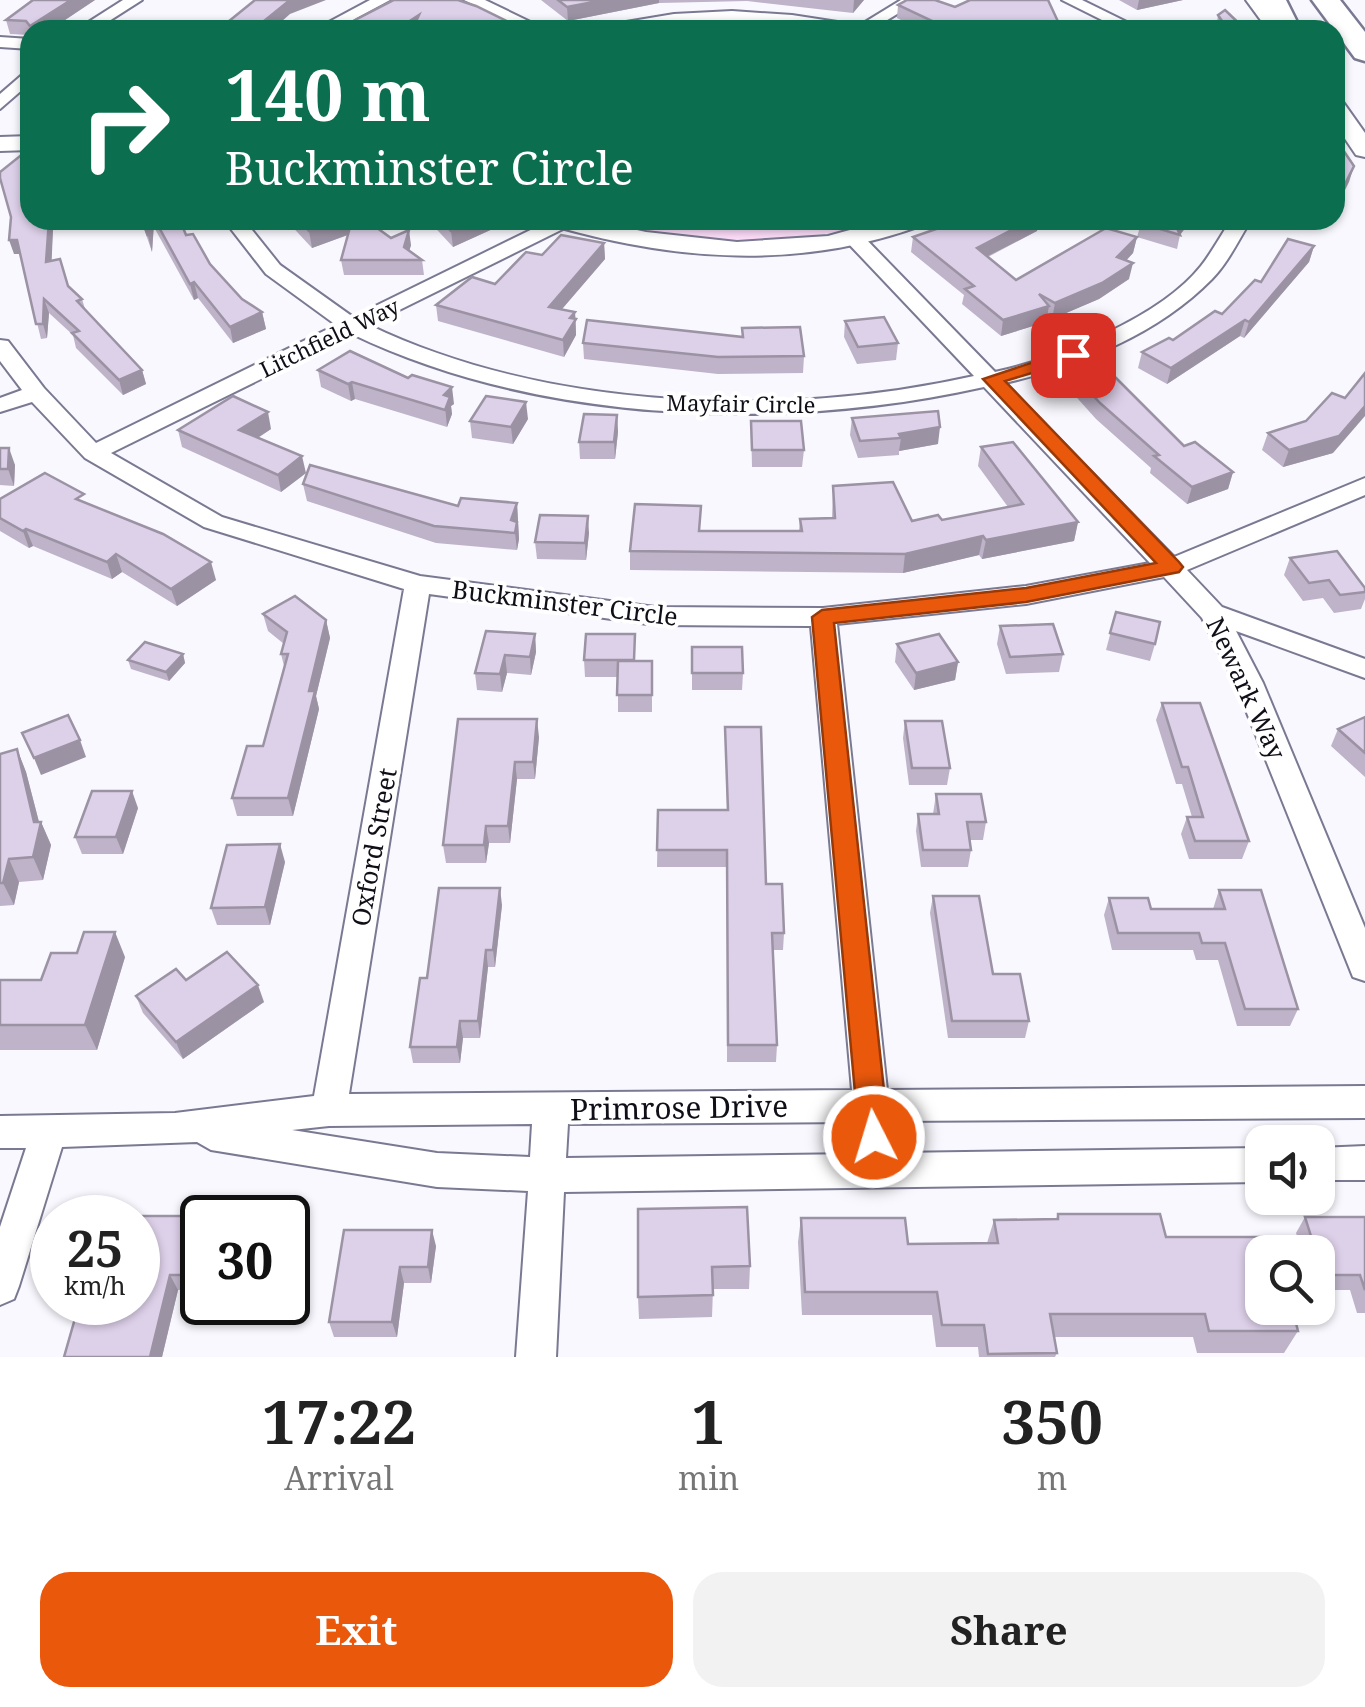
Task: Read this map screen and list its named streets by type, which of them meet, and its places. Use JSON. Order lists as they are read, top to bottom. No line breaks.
{"streets":{"street":["Litchfield Way","Mayfair Circle","Buckminster Circle","Newark Way","Oxford Street","Primrose Drive"]},"crossings":[["Litchfield Way","Mayfair Circle"],["Litchfield Way","Buckminster Circle"],["Mayfair Circle","Newark Way"],["Buckminster Circle","Newark Way"],["Buckminster Circle","Oxford Street"],["Oxford Street","Primrose Drive"]],"page":{"turn":["140 m","Buckminster Circle"],"speed":"25 km/h","limit":"30","eta":["17:22","Arrival","1","min","350","m"],"buttons":["Exit","Share"]}}
